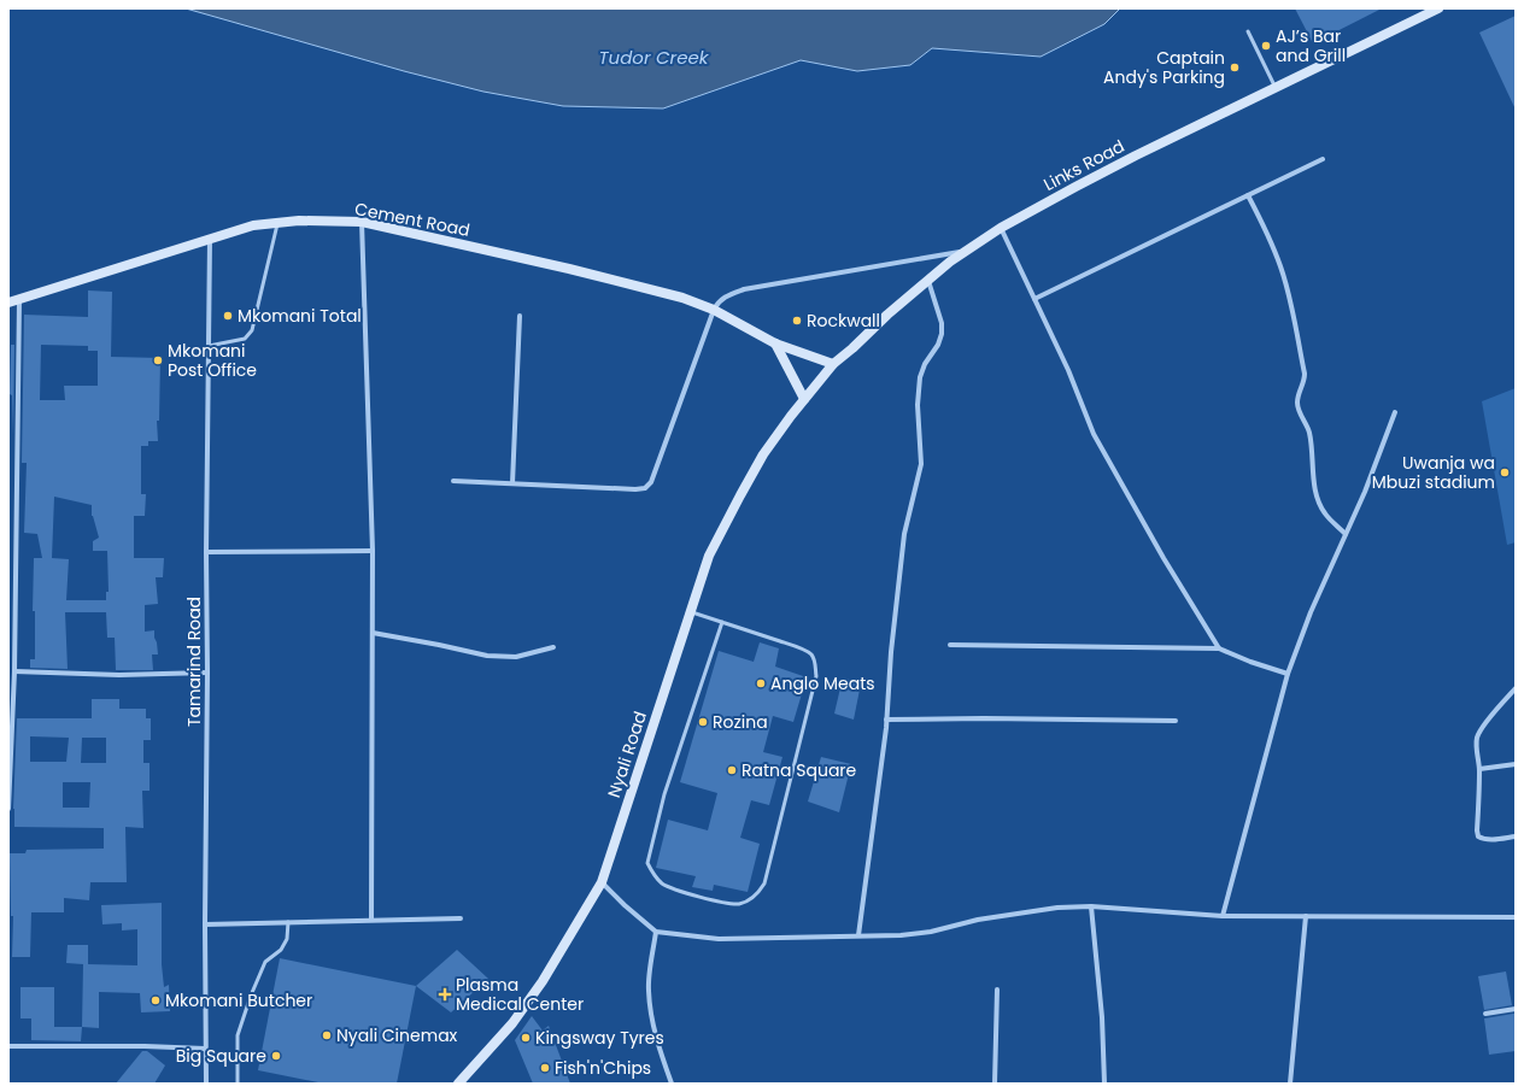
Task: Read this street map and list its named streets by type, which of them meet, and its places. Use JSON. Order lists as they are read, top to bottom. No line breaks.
{"streets":{"main road":["Links Road","Cement Road","Nyali Road"],"street":["Tamarind Road"]},"crossings":[["Links Road","Cement Road"],["Links Road","Nyali Road"],["Cement Road","Tamarind Road"]],"water":["Tudor Creek"],"places":{"other":["AJ’s Bar and Grill","Captain Andy's Parking","Mkomani Total","Rockwall","Mkomani Post Office","Uwanja wa Mbuzi stadium","Anglo Meats","Rozina","Ratna Square","Mkomani Butcher","Nyali Cinemax","Kingsway Tyres","Big Square","Fish'n'Chips"],"health":["Plasma Medical Center"]}}
